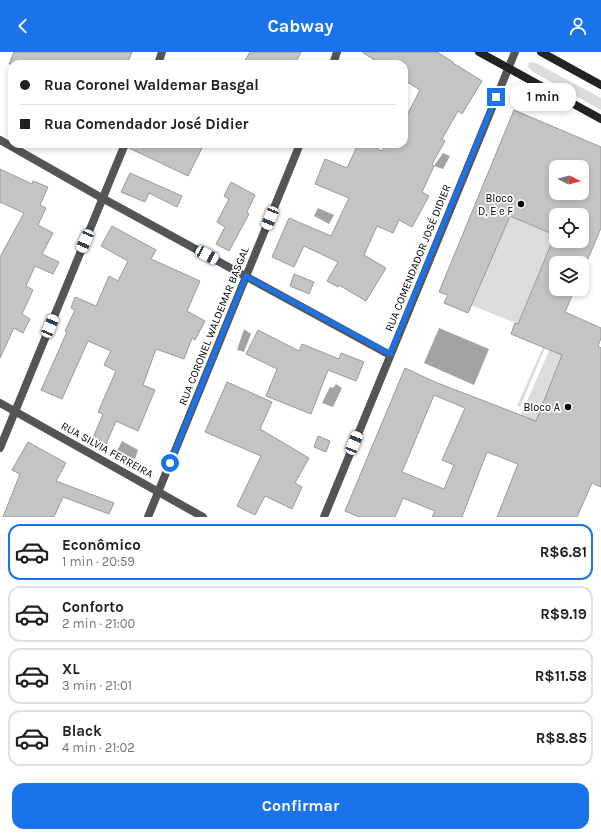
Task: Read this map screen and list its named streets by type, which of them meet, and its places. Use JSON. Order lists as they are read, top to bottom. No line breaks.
{"streets":{"street":["RUA COMENDADOR JOSÉ DIDIER","RUA CORONEL WALDEMAR BASGAL","RUA SILVIA FERREIRA"]},"crossings":[["RUA CORONEL WALDEMAR BASGAL","RUA SILVIA FERREIRA"]],"places":["Bloco D, E e F","Bloco A"],"north":"right","page":{"header":"Cabway","banner":["Rua Coronel Waldemar Basgal","Rua Comendador José Didier"],"bubble":"1 min","list":[{"name":"Econômico","note":"1 min · 20:59","value":"R$6.81"},{"name":"Conforto","note":"2 min · 21:00","value":"R$9.19"},{"name":"XL","note":"3 min · 21:01","value":"R$11.58"},{"name":"Black","note":"4 min · 21:02","value":"R$8.85"}],"buttons":"Confirmar"}}
